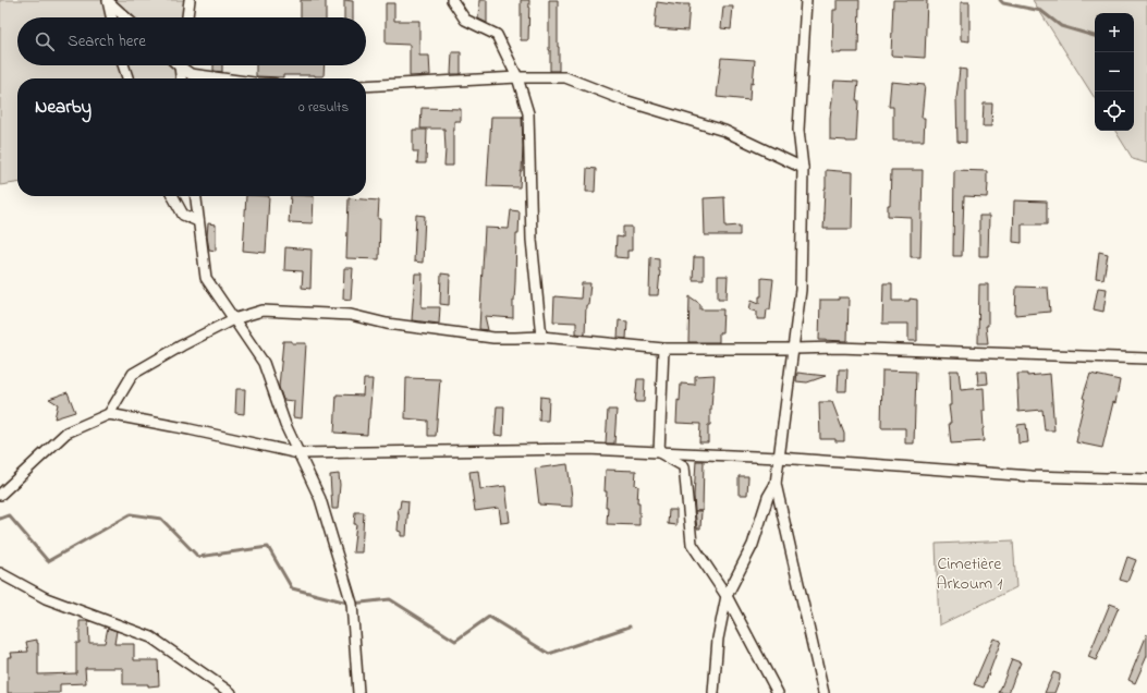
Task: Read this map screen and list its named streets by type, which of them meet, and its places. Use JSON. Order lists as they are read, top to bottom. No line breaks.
{"parks":["Cimetière Arkoum 1"],"page":{"map_buttons":["+","−"],"search":"Search here","heading":["Nearby","0 results"]}}
